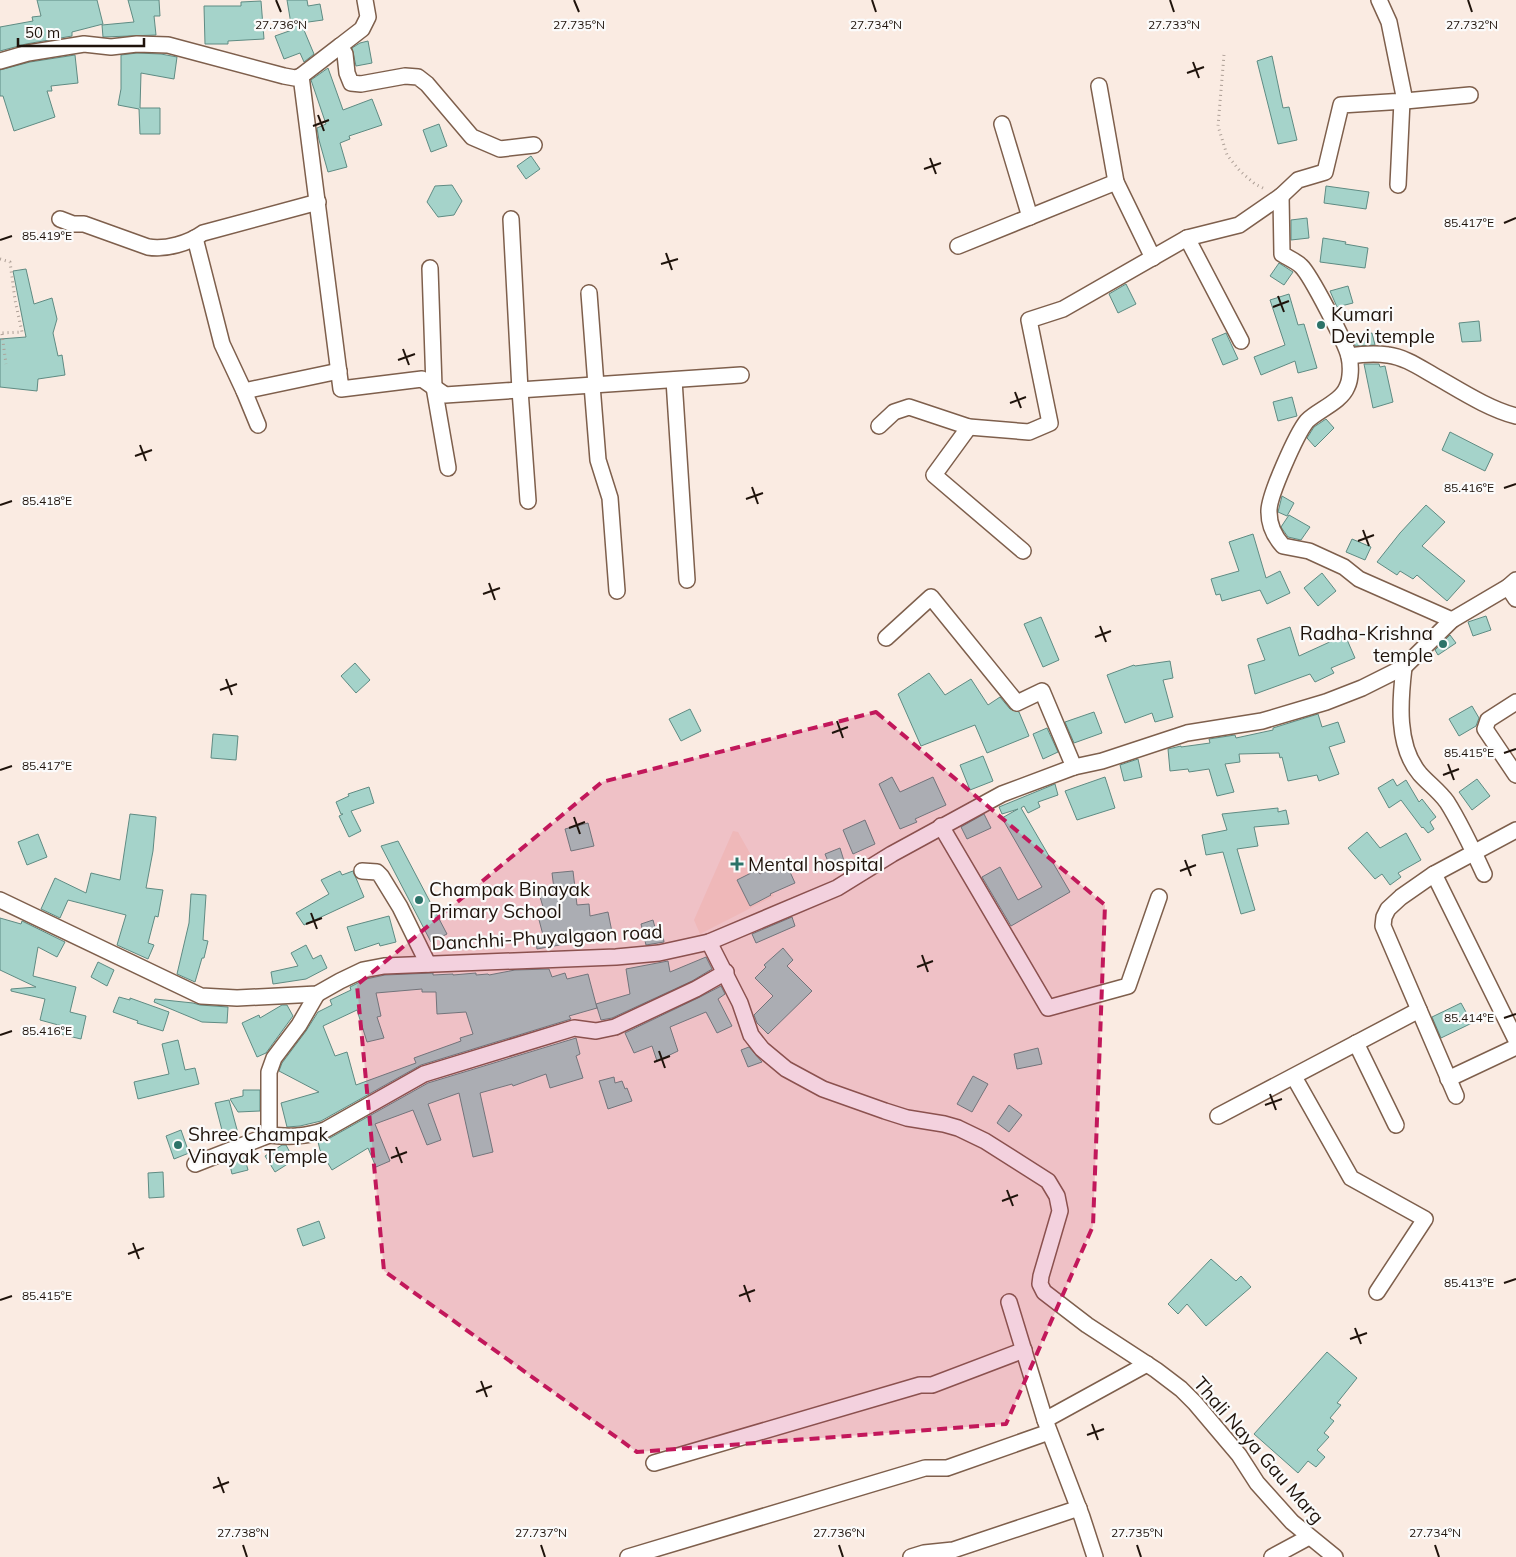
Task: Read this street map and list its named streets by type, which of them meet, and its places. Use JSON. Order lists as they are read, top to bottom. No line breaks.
{"streets":{"street":["Danchhi-Phuyalgaon road","Thali Naya Gau Marg"]},"crossings":[["Danchhi-Phuyalgaon road","Thali Naya Gau Marg"]],"places":{"other":["Kumari Devi temple","Radha-Krishna temple","Champak Binayak Primary School","Shree Champak Vinayak Temple"],"health":["Mental hospital"]},"scale_bar":"50 m","coordinates":["27.736°N","27.735°N","27.732°N","27.734°N","27.733°N","85.417°E","85.419°E","85.416°E","85.418°E","85.415°E","85.414°E","85.413°E","27.738°N","27.737°N"]}
